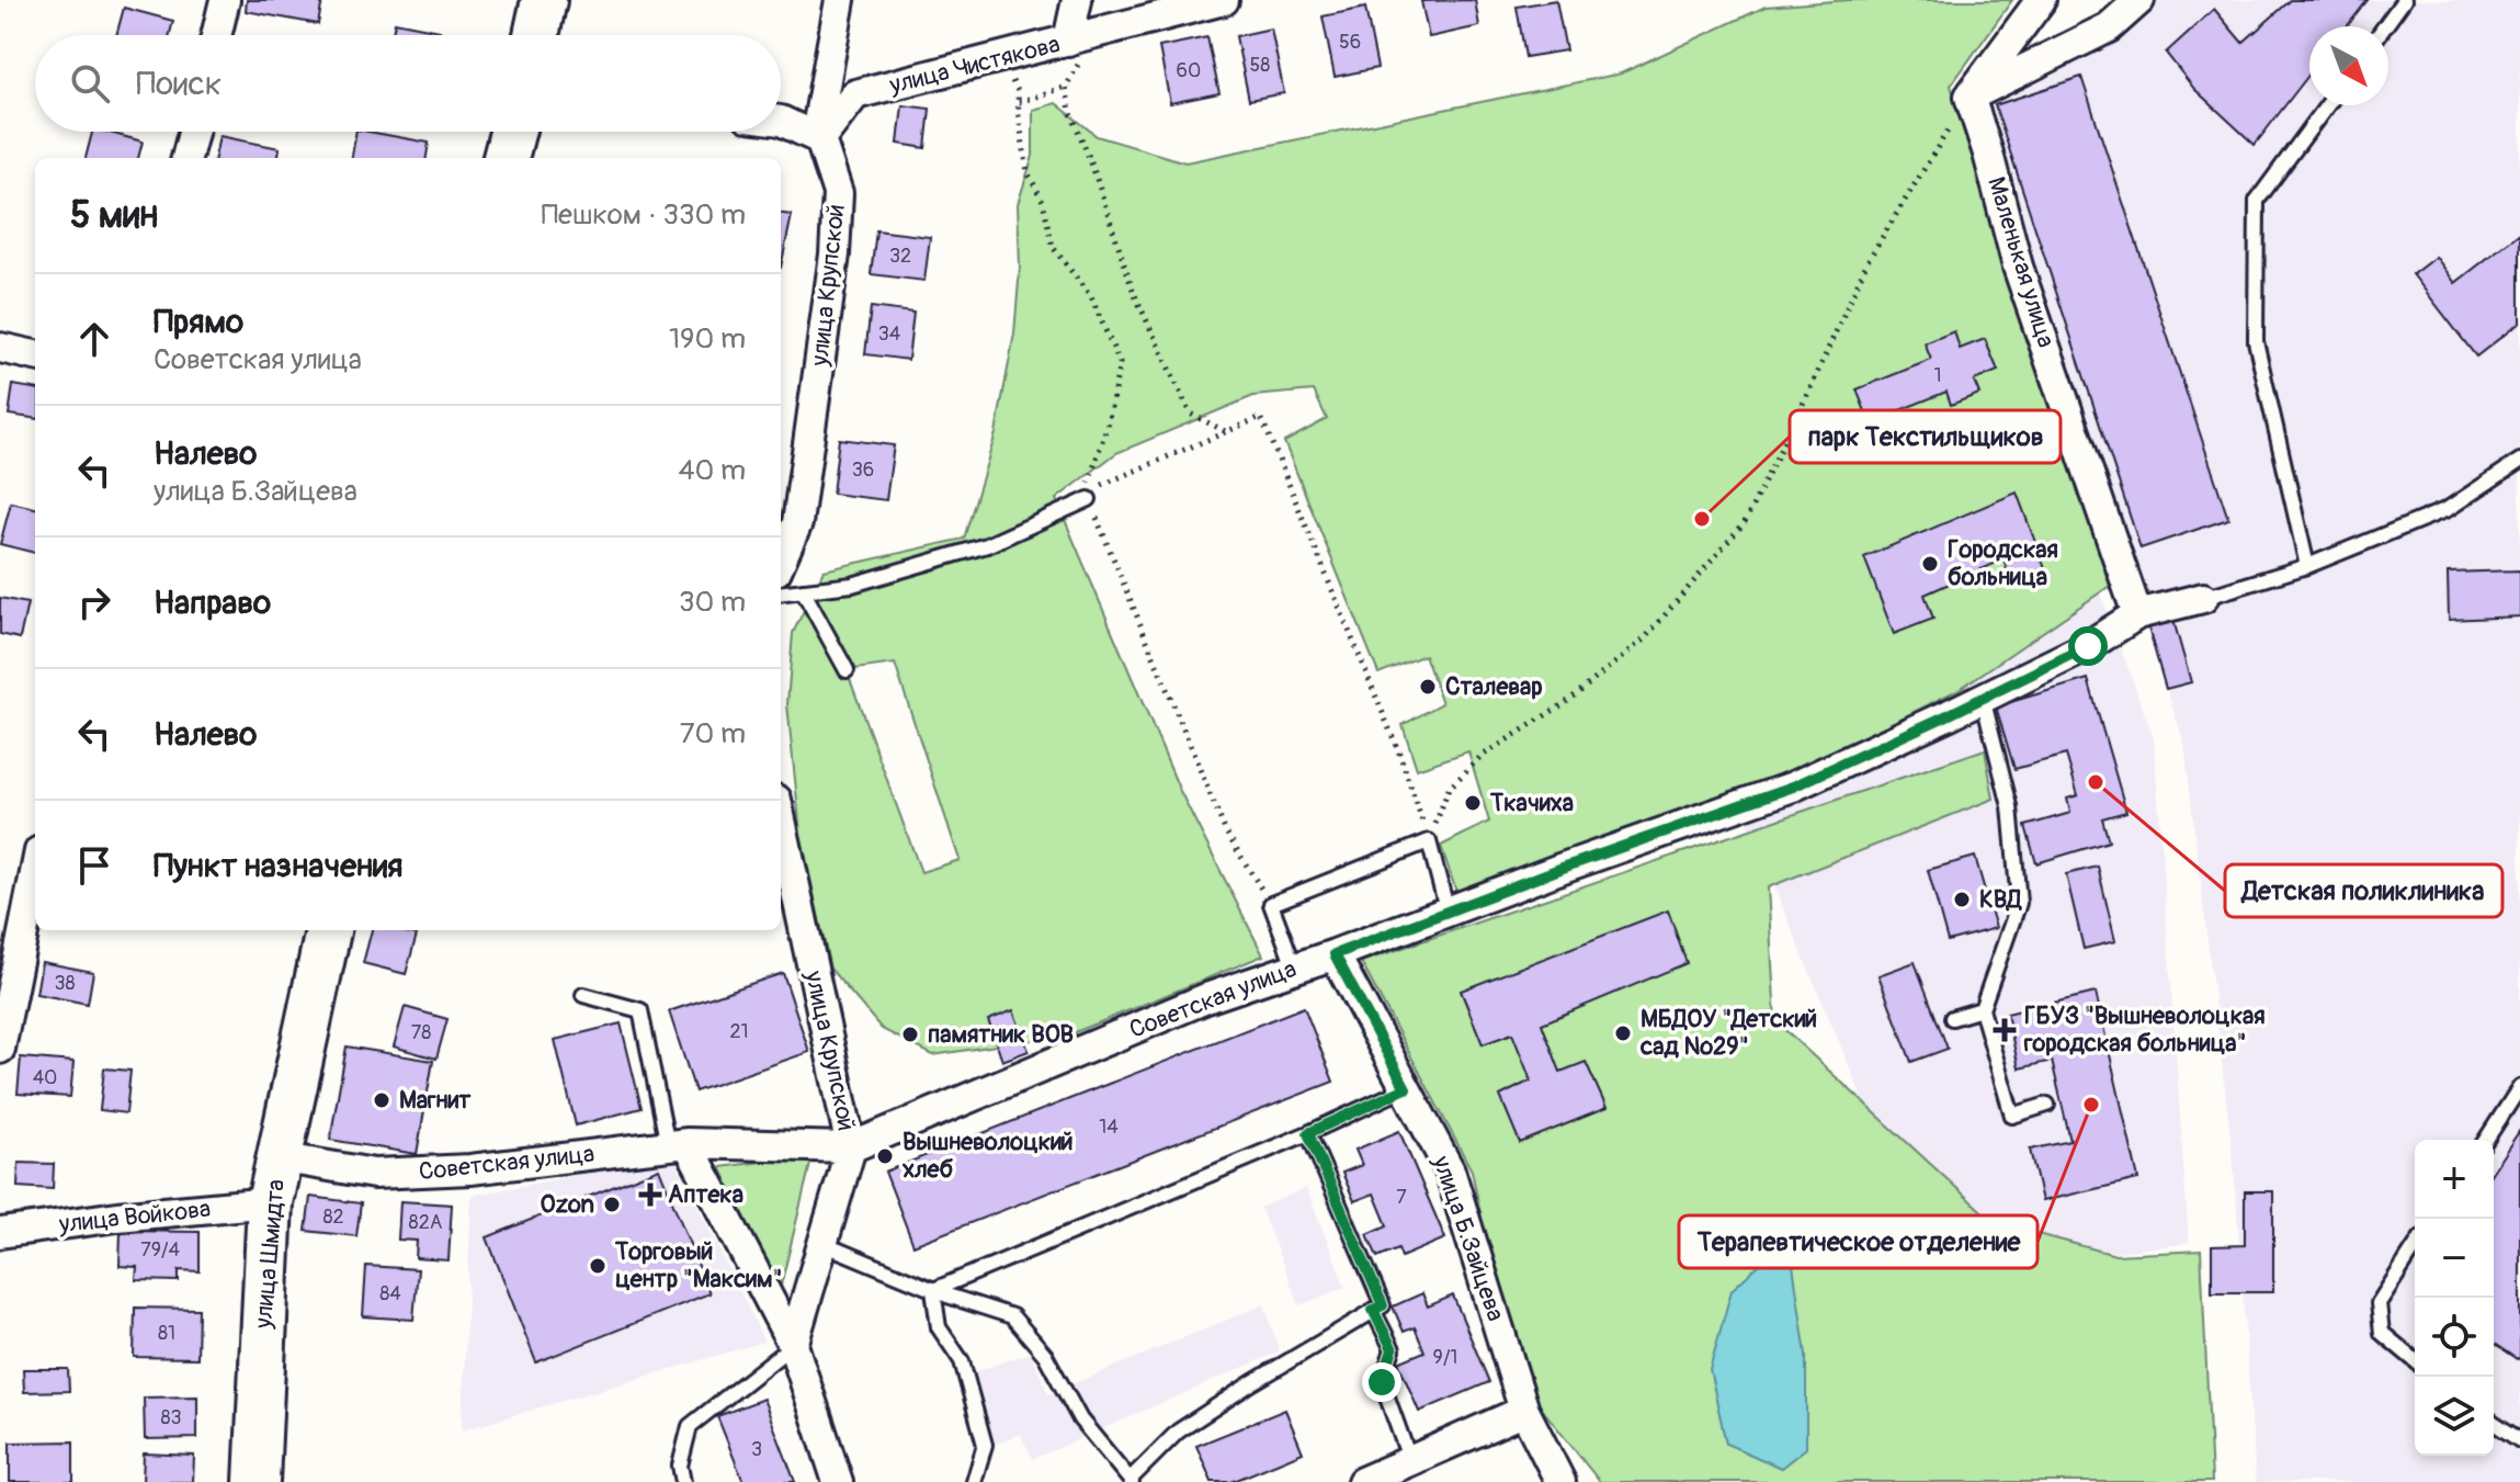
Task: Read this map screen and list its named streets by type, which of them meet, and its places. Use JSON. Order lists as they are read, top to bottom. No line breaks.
{"streets":{"main road":["улица Шмидта"],"street":["улица Чистякова","Маленькая улица","улица Крупской","Советская улица","улица Войкова","улица Б.Зайцева"]},"crossings":[["улица Чистякова","улица Крупской"],["Маленькая улица","Советская улица"],["улица Крупской","Советская улица"],["Советская улица","улица Б.Зайцева"],["Советская улица","улица Шмидта"],["улица Войкова","улица Шмидта"]],"places":{"other":["парк Текстильщиков","Городская больница","Сталевар","Детская поликлиника","Ткачиха","КВД","МБДОУ \"Детский сад №29\"","памятник ВОВ","Магнит","Терапевтическое отделение","Вышневолоцкий хлеб","Ozon","Торговый центр \"Максим\""],"health":["ГБУЗ \"Вышневолоцкая городская больница\"","Аптека"]},"house_numbers":["56","58","60","32","34","1","36","38","21","78","40","14","7","82","82А","79/4","84","81","9/1","83","3"],"north":"bottom right","page":{"search":"Поиск","heading":["5 мин","Пешком · 330 m"],"list":[["Прямо","Советская улица","190 m"],["Налево","улица Б.Зайцева","40 m"],["Направо","30 m"],["Налево","70 m"],"Пункт назначения"],"map_buttons":["+","−"]}}
